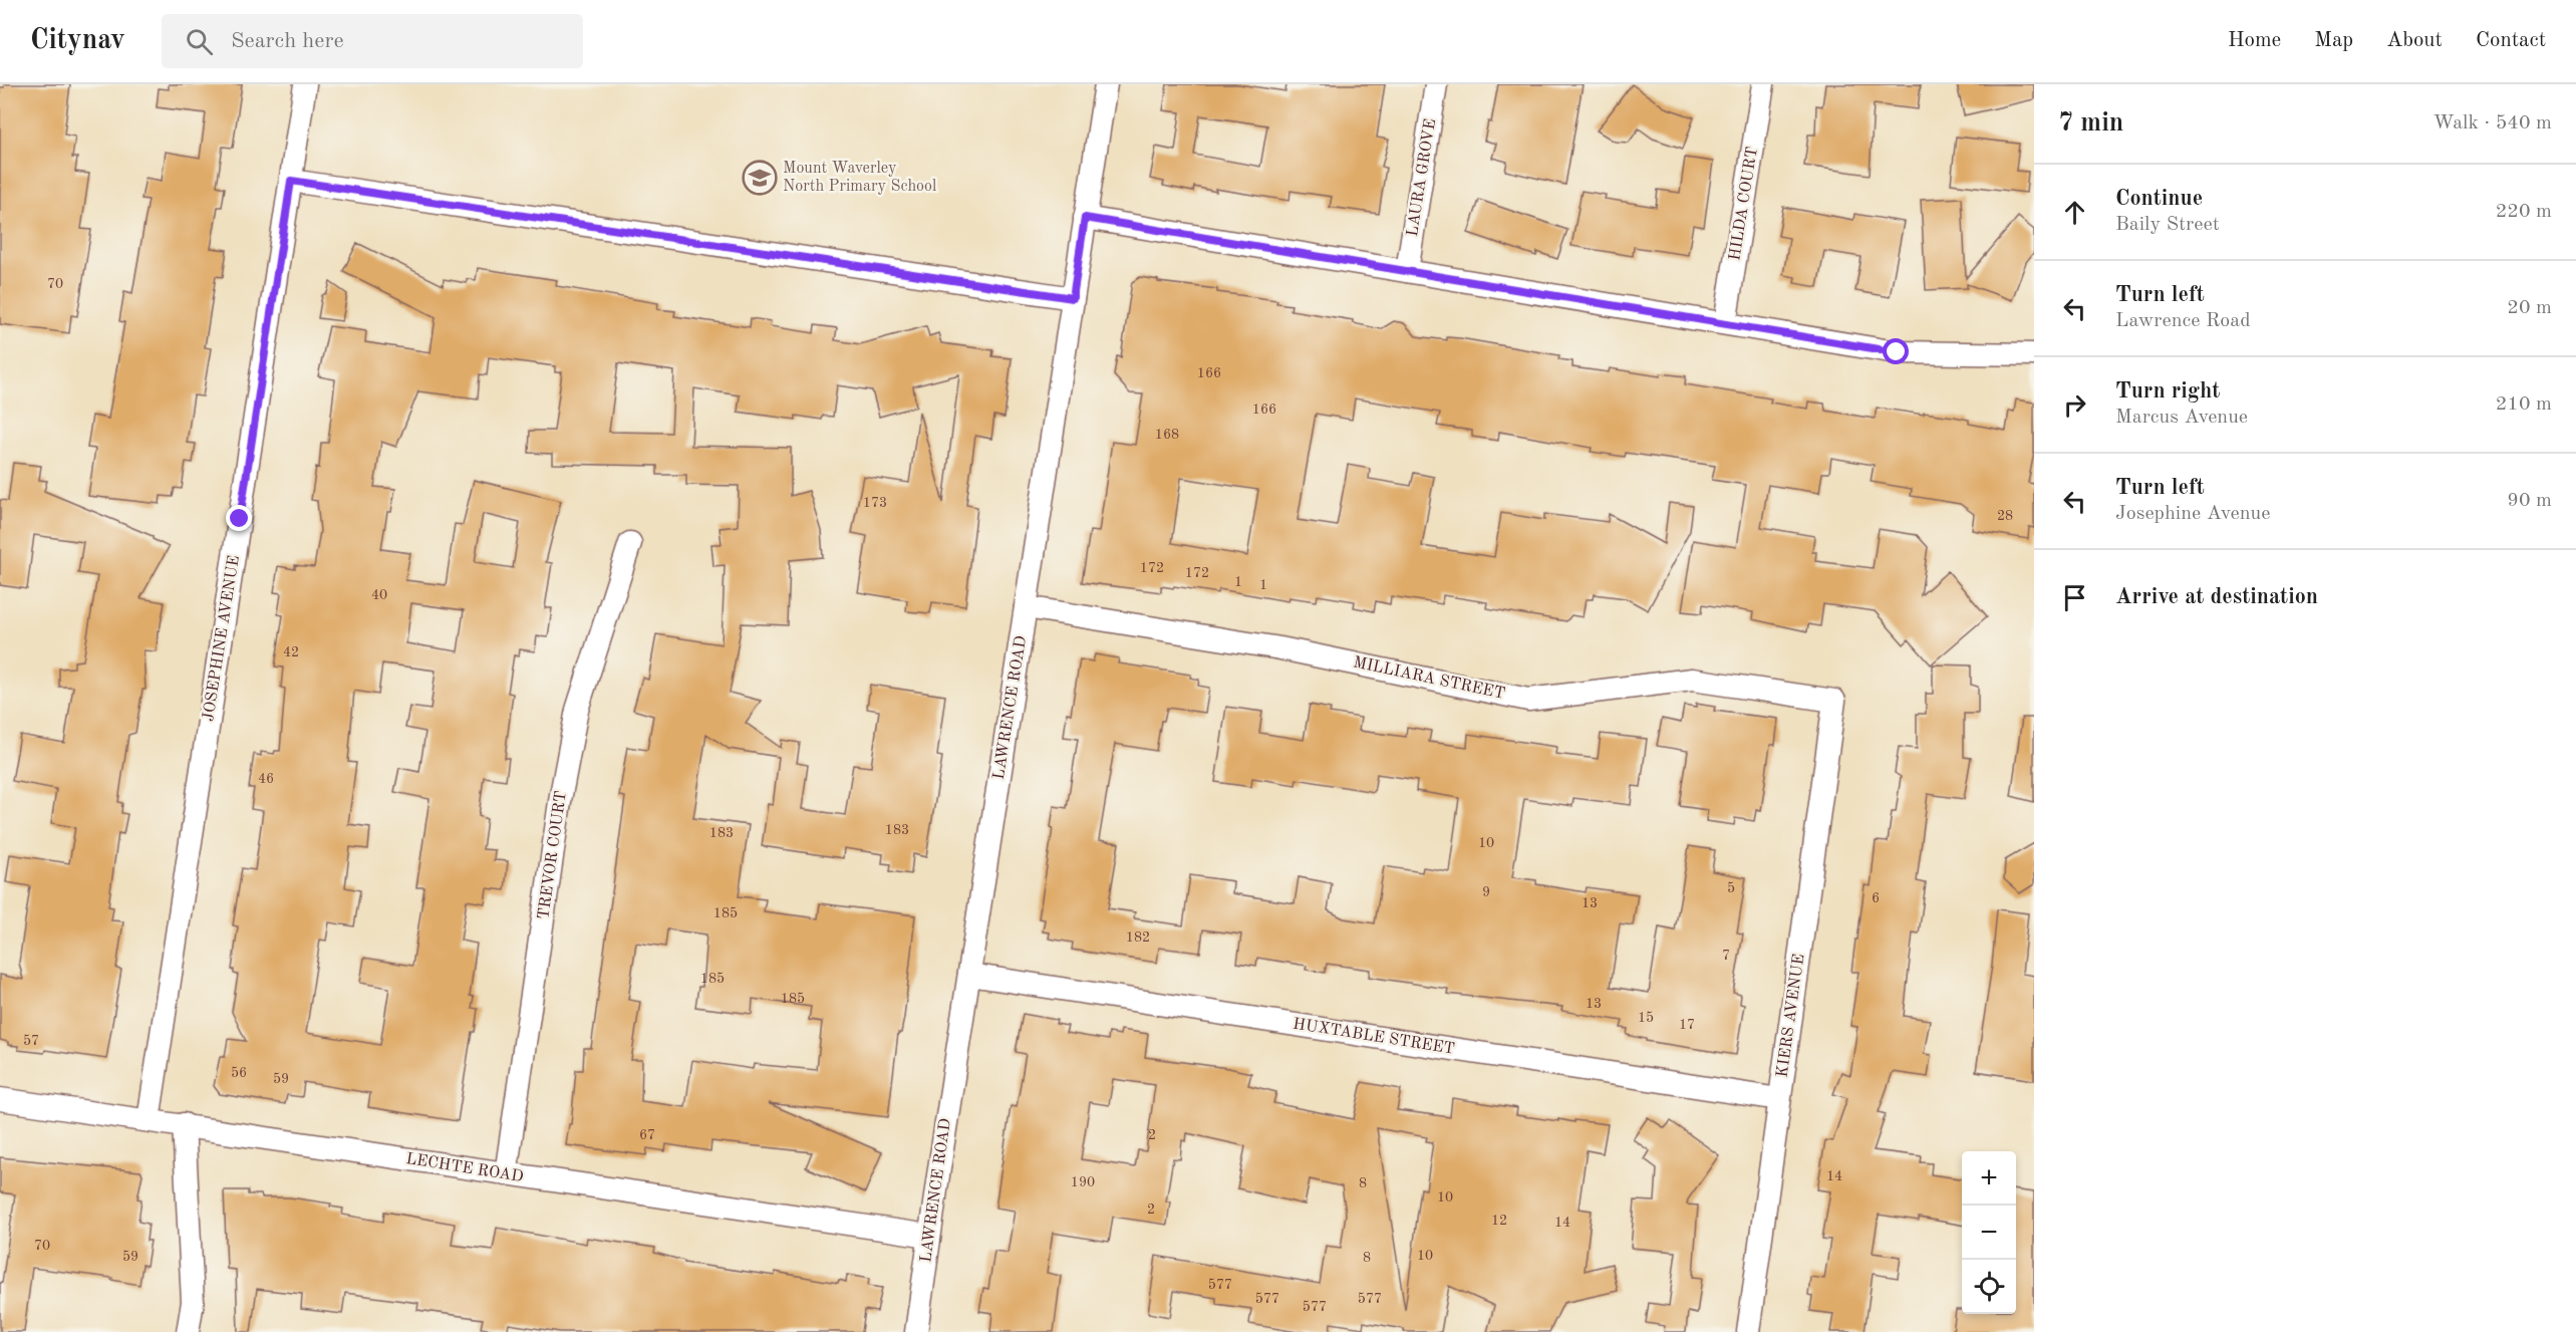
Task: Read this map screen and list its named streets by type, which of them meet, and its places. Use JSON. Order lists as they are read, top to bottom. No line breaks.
{"streets":{"street":["LAURA GROVE","HILDA COURT","JOSEPHINE AVENUE","MILLIARA STREET","LAWRENCE ROAD","TREVOR COURT","KIERS AVENUE","HUXTABLE STREET","LECHTE ROAD"]},"crossings":[["JOSEPHINE AVENUE","LECHTE ROAD"],["MILLIARA STREET","LAWRENCE ROAD"],["MILLIARA STREET","KIERS AVENUE"],["LAWRENCE ROAD","HUXTABLE STREET"],["LAWRENCE ROAD","LECHTE ROAD"],["TREVOR COURT","LECHTE ROAD"],["KIERS AVENUE","HUXTABLE STREET"]],"places":{"school or university":["Mount Waverley North Primary School"]},"house_numbers":["70","166","166","168","173","28","172","172","1","1","40","42","46","183","183","10","5","9","6","13","185","182","7","185","185","13","15","17","57","56","59","67","2","14","190","8","10","2","12","14","70","10","59","8","577","577","577","577"],"page":{"header":"Citynav","search":"Search here","nav":["Home","Map","About","Contact"],"heading":["7 min","Walk · 540 m"],"list":[["Continue","Baily Street","220 m"],["Turn left","Lawrence Road","20 m"],["Turn right","Marcus Avenue","210 m"],["Turn left","Josephine Avenue","90 m"],"Arrive at destination"],"map_buttons":["+","−"]}}
